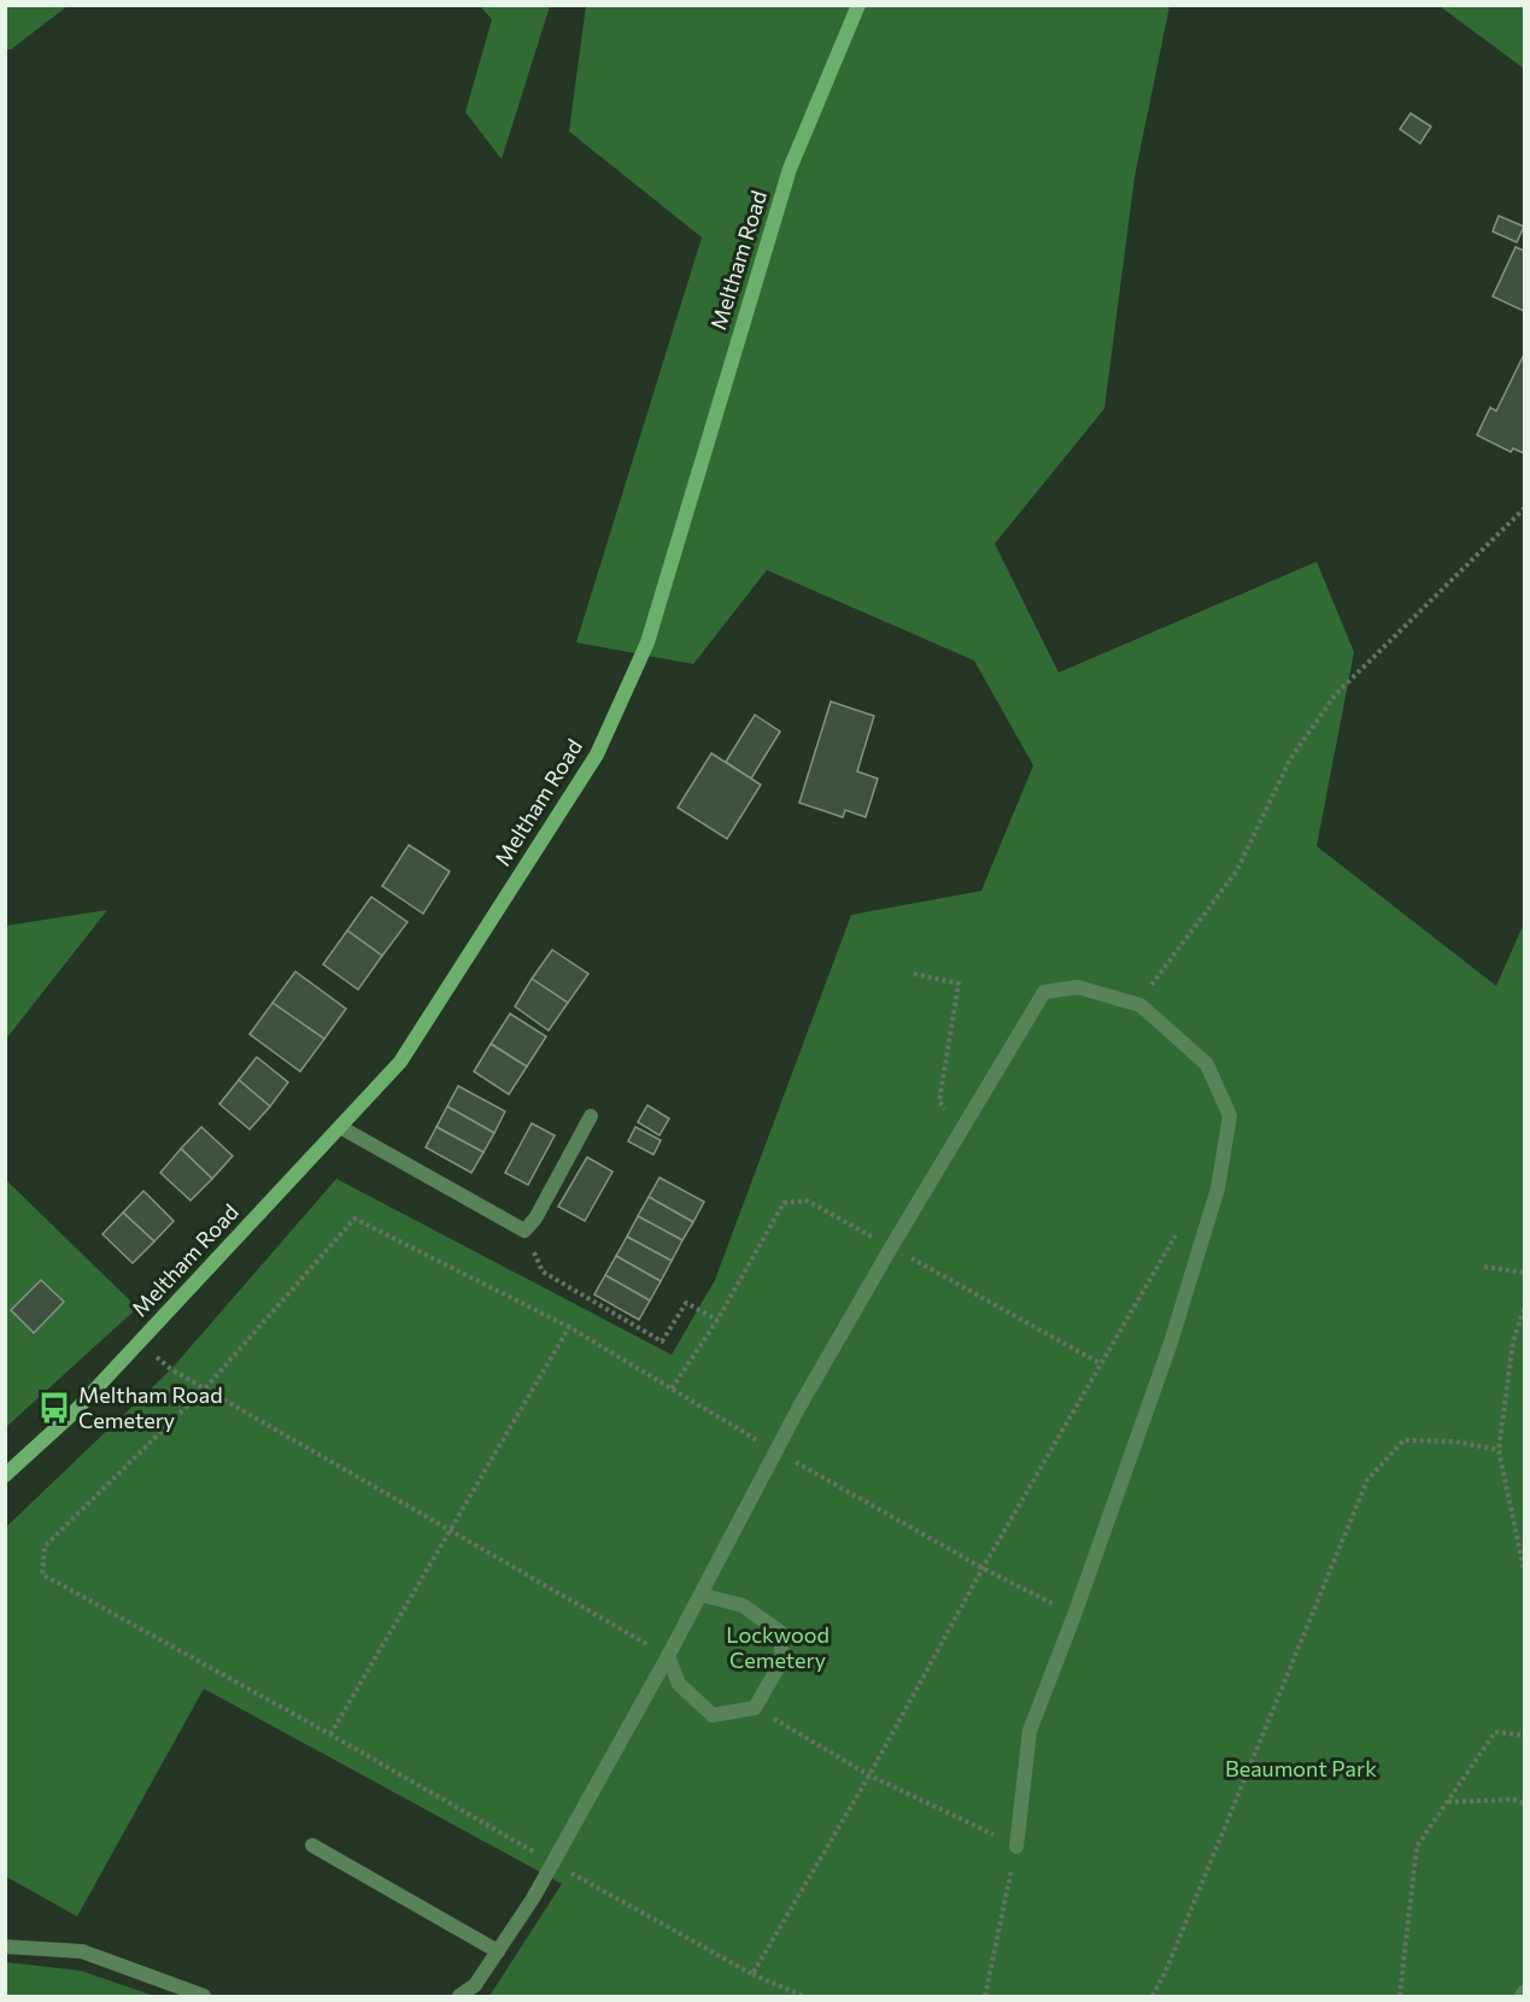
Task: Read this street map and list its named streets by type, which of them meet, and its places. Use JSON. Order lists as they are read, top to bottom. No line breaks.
{"streets":{"main road":["Meltham Road"]},"parks":["Lockwood Cemetery","Beaumont Park"],"places":{"bus stop":["Meltham Road Cemetery"]}}
